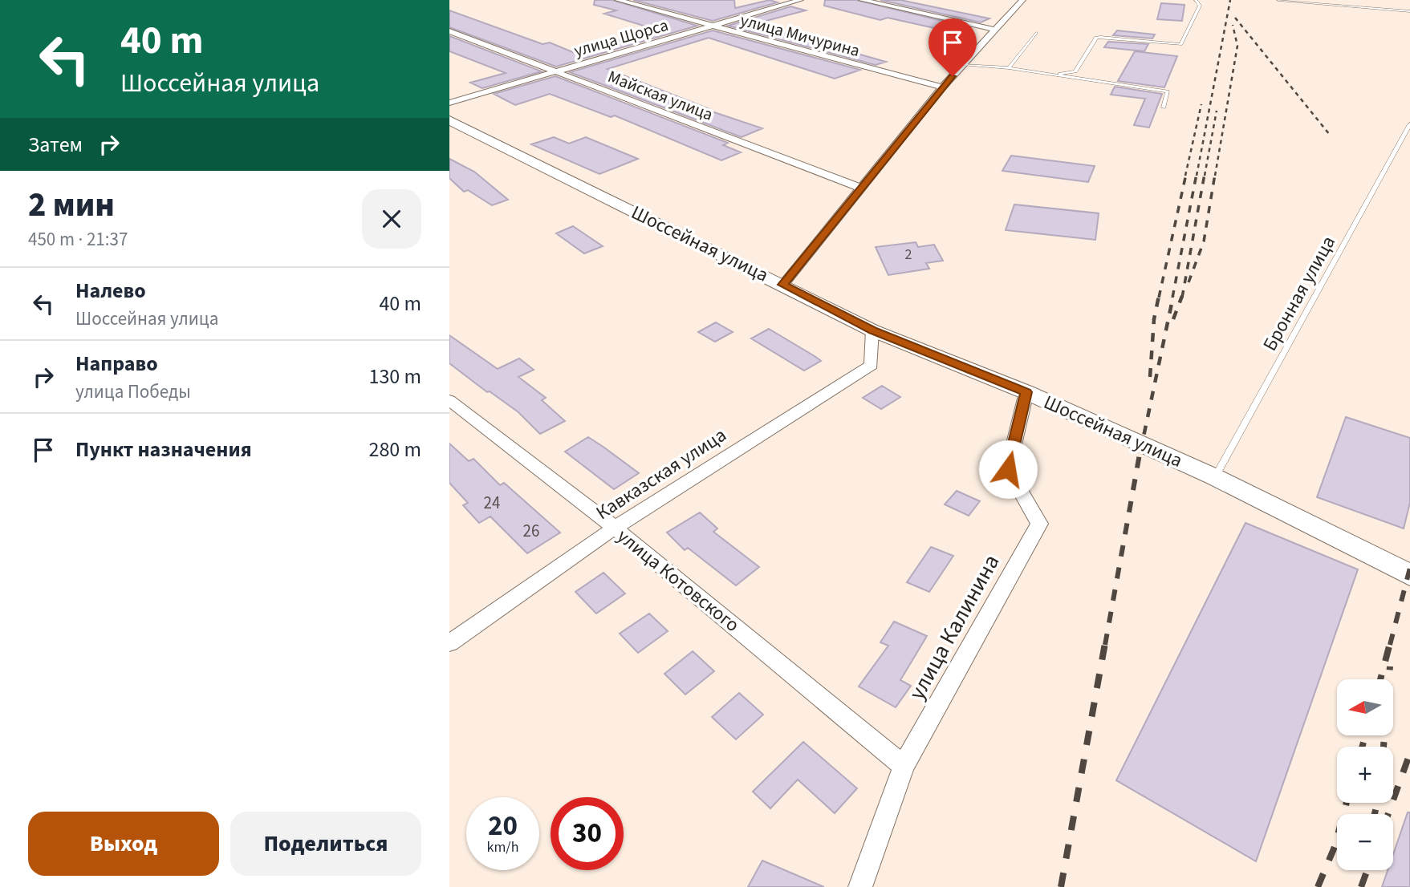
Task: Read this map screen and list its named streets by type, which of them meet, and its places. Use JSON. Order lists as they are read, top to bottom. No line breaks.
{"streets":{"main road":["Шоссейная улица"],"street":["улица Мичурина","улица Щорса","Майская улица","Кавказская улица","улица Котовского","улица Калинина"],"lane":["Бронная улица"]},"crossings":[["улица Мичурина","улица Щорса"],["улица Щорса","Майская улица"],["Шоссейная улица","Бронная улица"],["Шоссейная улица","Кавказская улица"],["Шоссейная улица","улица Калинина"],["Кавказская улица","улица Котовского"],["улица Котовского","улица Калинина"]],"house_numbers":["2","24","26"],"north":"left","page":{"turn":["40 m","Шоссейная улица"],"then":"Затем","heading":["2 мин","450 m · 21:37"],"list":[{"name":"Налево","note":"Шоссейная улица","value":"40 m"},{"name":"Направо","note":"улица Победы","value":"130 m"},{"name":"Пункт назначения","value":"280 m"}],"map_buttons":["+","−"],"speed":"20 km/h","limit":"30","buttons":["Выход","Поделиться"]}}
